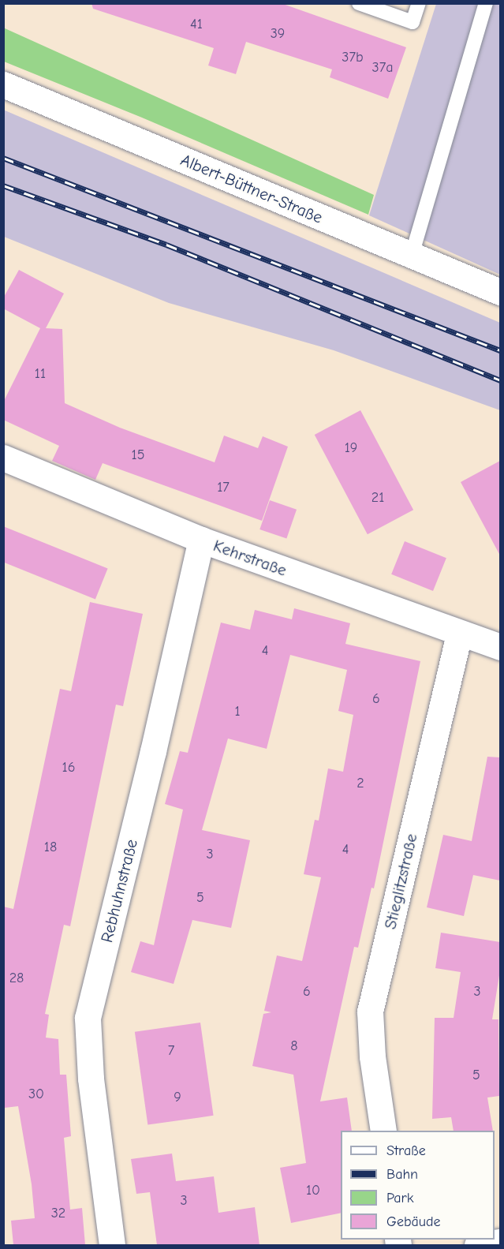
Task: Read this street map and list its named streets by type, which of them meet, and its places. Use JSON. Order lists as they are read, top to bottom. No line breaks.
{"streets":{"street":["Albert-Büttner-Straße","Kehrstraße","Stieglitzstraße","Rebhuhnstraße"]},"crossings":[["Kehrstraße","Stieglitzstraße"],["Kehrstraße","Rebhuhnstraße"]],"house_numbers":["41","39","37b","37a","11","19","15","17","21","4","6","1","16","2","18","4","3","5","28","6","3","8","7","5","30","9","10","3","32"],"legend":["Straße","Bahn","Park","Gebäude"]}
